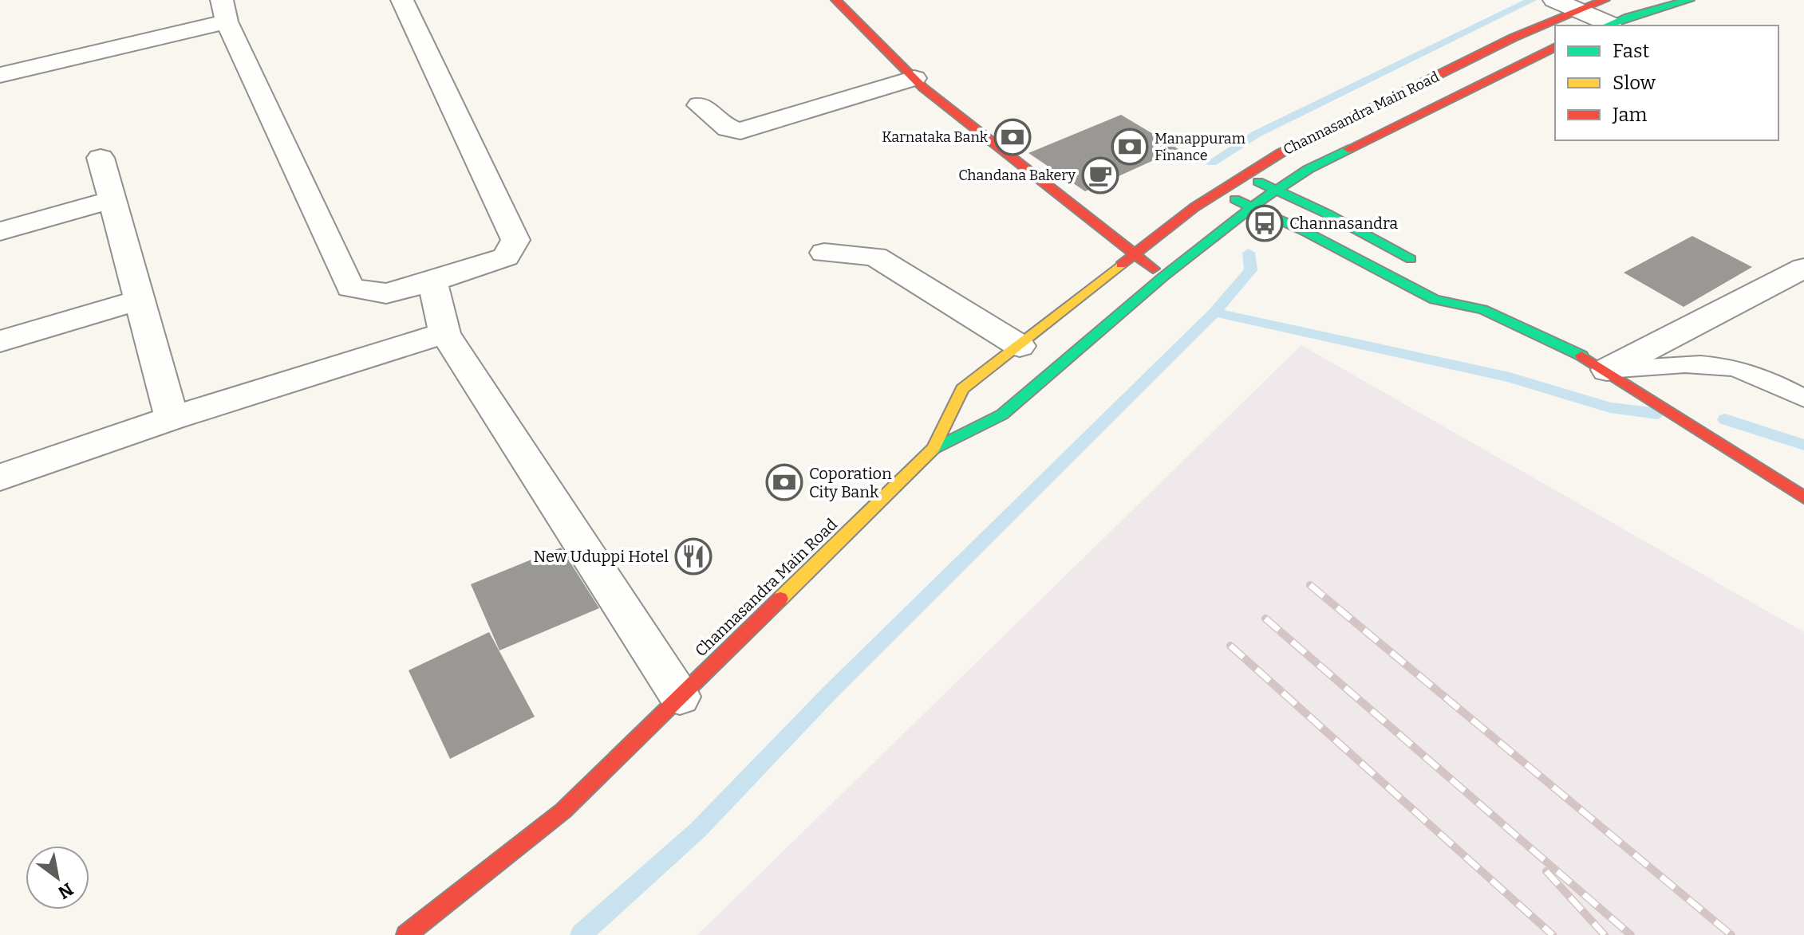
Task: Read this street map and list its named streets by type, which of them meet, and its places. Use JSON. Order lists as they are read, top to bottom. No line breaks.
{"streets":{"main road":["Channasandra Main Road"]},"places":{"bank":["Karnataka Bank","Manappuram Finance","Coporation City Bank"],"cafe":["Chandana Bakery"],"bus stop":["Channasandra"],"restaurant":["New Uduppi Hotel"]},"legend":["Fast","Slow","Jam"],"north":"bottom right"}
